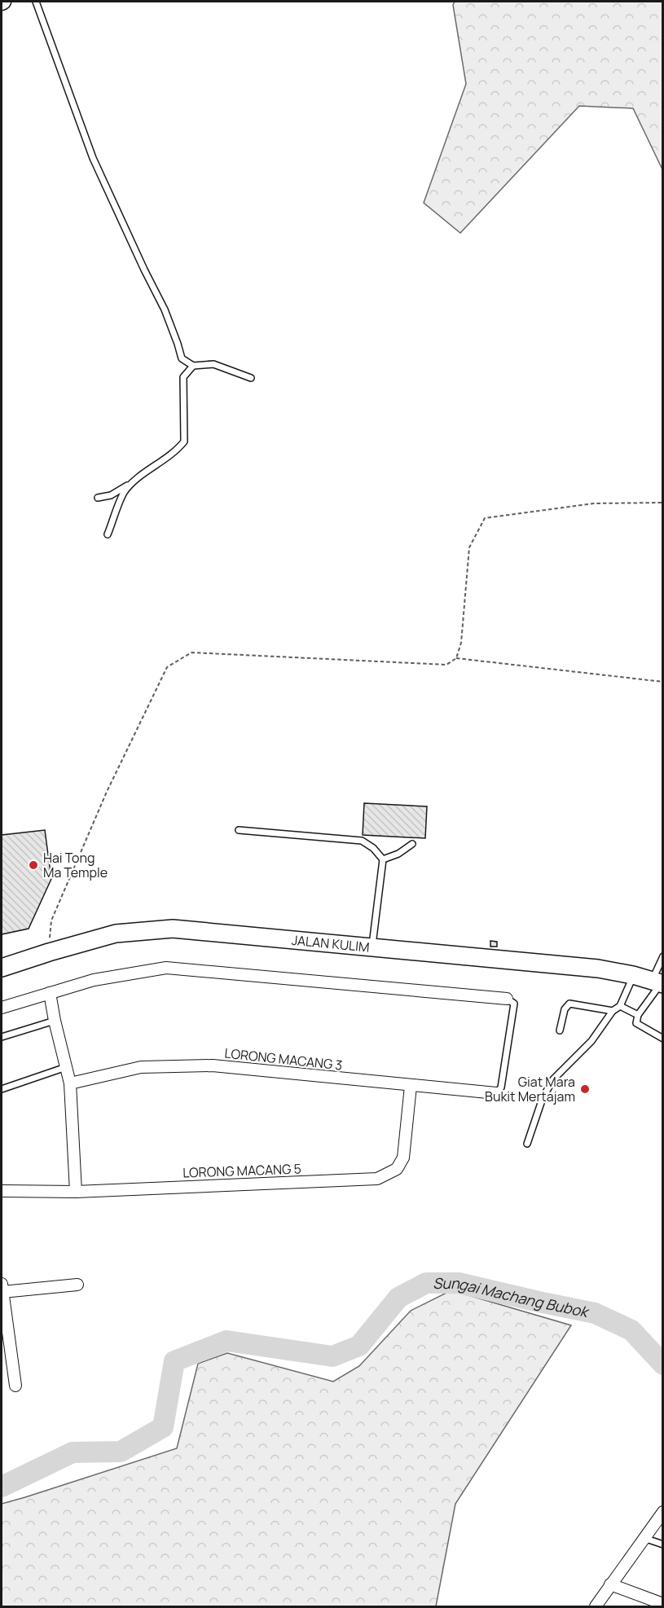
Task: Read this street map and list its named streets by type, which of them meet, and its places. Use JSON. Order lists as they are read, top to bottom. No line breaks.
{"streets":{"main road":["JALAN KULIM"],"street":["LORONG MACANG 3","LORONG MACANG 5"]},"crossings":[["LORONG MACANG 3","LORONG MACANG 5"]],"water":["Sungai Machang Bubok"],"places":["Hai Tong Ma Temple","Giat Mara Bukit Mertajam"]}
